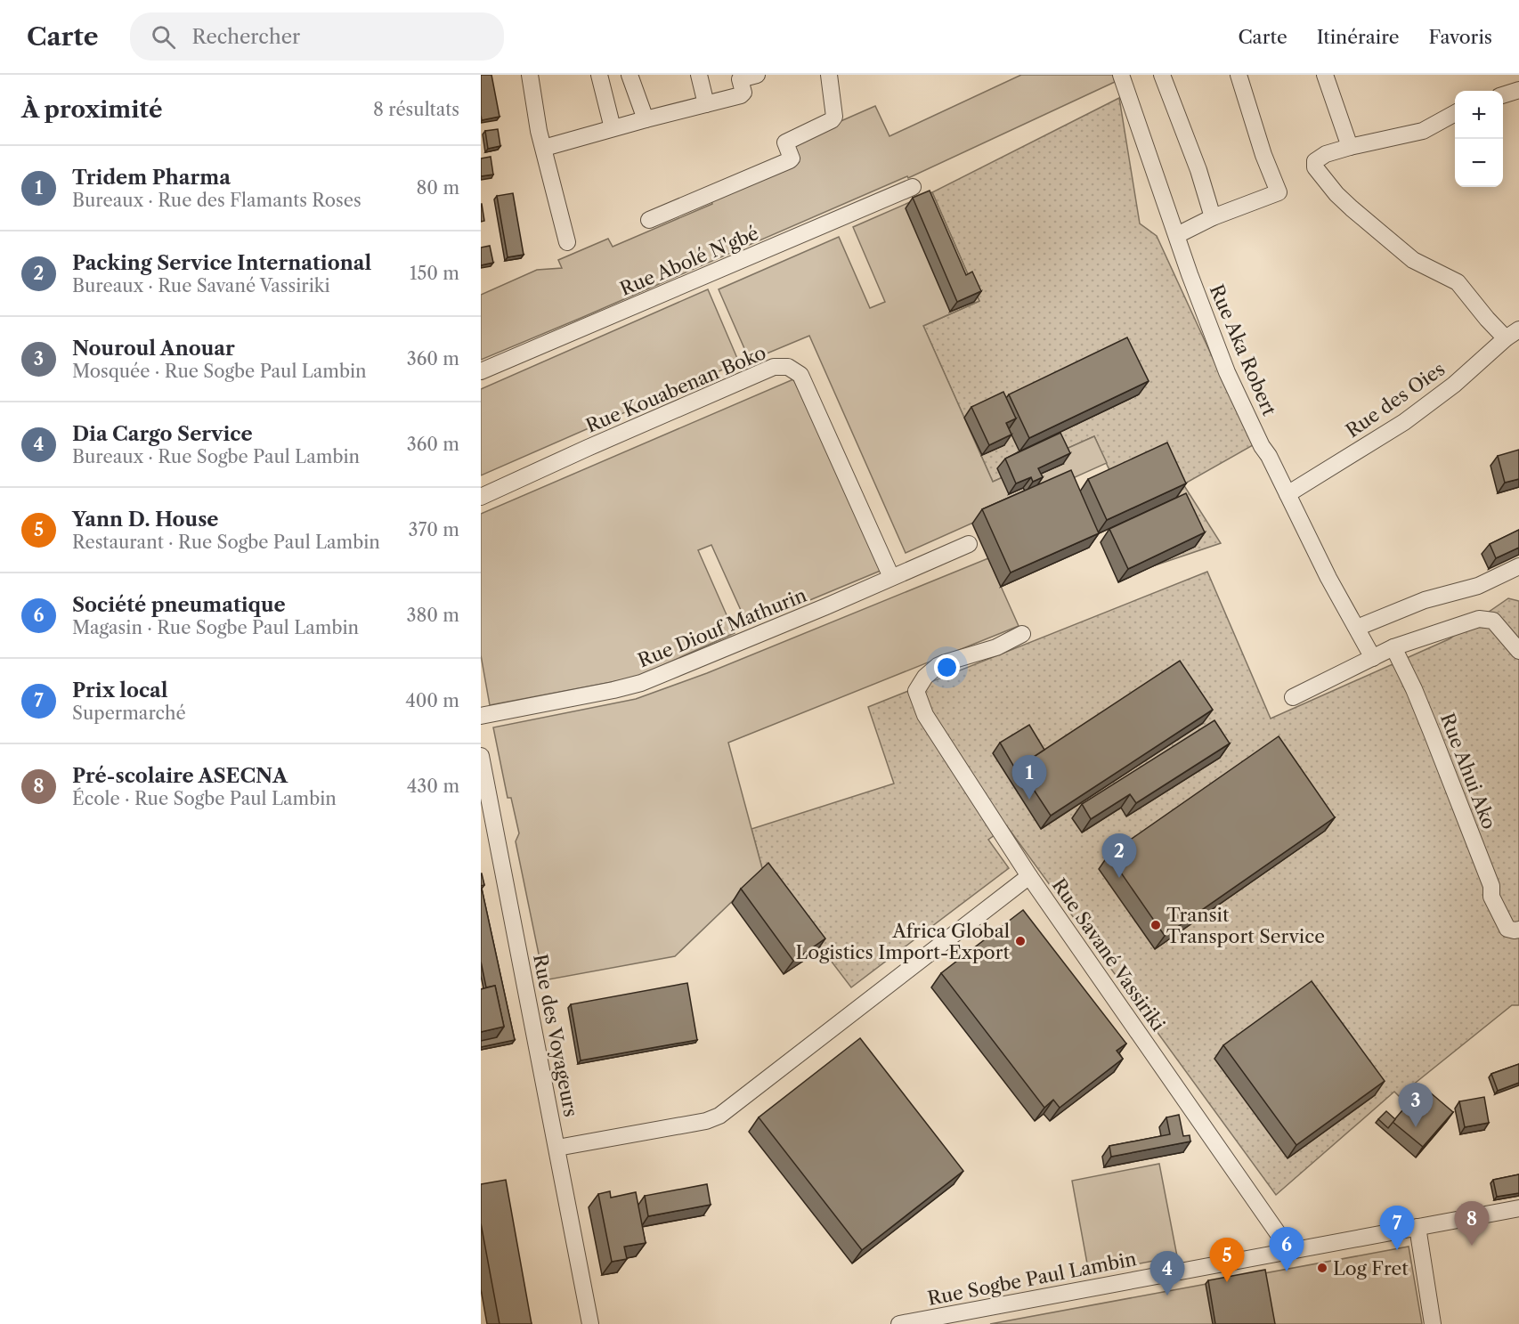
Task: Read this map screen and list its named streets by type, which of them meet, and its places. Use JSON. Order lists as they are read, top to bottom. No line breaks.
{"streets":{"street":["Rue Abolé N'gbé","Rue Aka Robert","Rue Kouabenan Boko","Rue des Oies","Rue Diouf Mathurin","Rue Ahui Ako","Rue Savané Vassiriki","Rue des Voyageurs","Rue Sogbe Paul Lambin"]},"crossings":[["Rue Aka Robert","Rue des Oies"],["Rue Kouabenan Boko","Rue Diouf Mathurin"],["Rue Savané Vassiriki","Rue des Voyageurs"],["Rue Savané Vassiriki","Rue Sogbe Paul Lambin"]],"places":["Transit Transport Service","Africa Global Logistics Import-Export","Log Fret"],"page":{"header":"Carte","search":"Rechercher","nav":["Carte","Itinéraire","Favoris"],"heading":["À proximité","8 résultats"],"map_buttons":["+","−"],"list":[{"mark":"1","name":"Tridem Pharma","note":"Bureaux · Rue des Flamants Roses","value":"80 m"},{"mark":"2","name":"Packing Service International","note":"Bureaux · Rue Savané Vassiriki","value":"150 m"},{"mark":"3","name":"Nouroul Anouar","note":"Mosquée · Rue Sogbe Paul Lambin","value":"360 m"},{"mark":"4","name":"Dia Cargo Service","note":"Bureaux · Rue Sogbe Paul Lambin","value":"360 m"},{"mark":"5","name":"Yann D. House","note":"Restaurant · Rue Sogbe Paul Lambin","value":"370 m"},{"mark":"6","name":"Société pneumatique","note":"Magasin · Rue Sogbe Paul Lambin","value":"380 m"},{"mark":"7","name":"Prix local","note":"Supermarché","value":"400 m"},{"mark":"8","name":"Pré-scolaire ASECNA","note":"École · Rue Sogbe Paul Lambin","value":"430 m"}],"pins":["1","2","3","8","7","6","5","4"]}}
